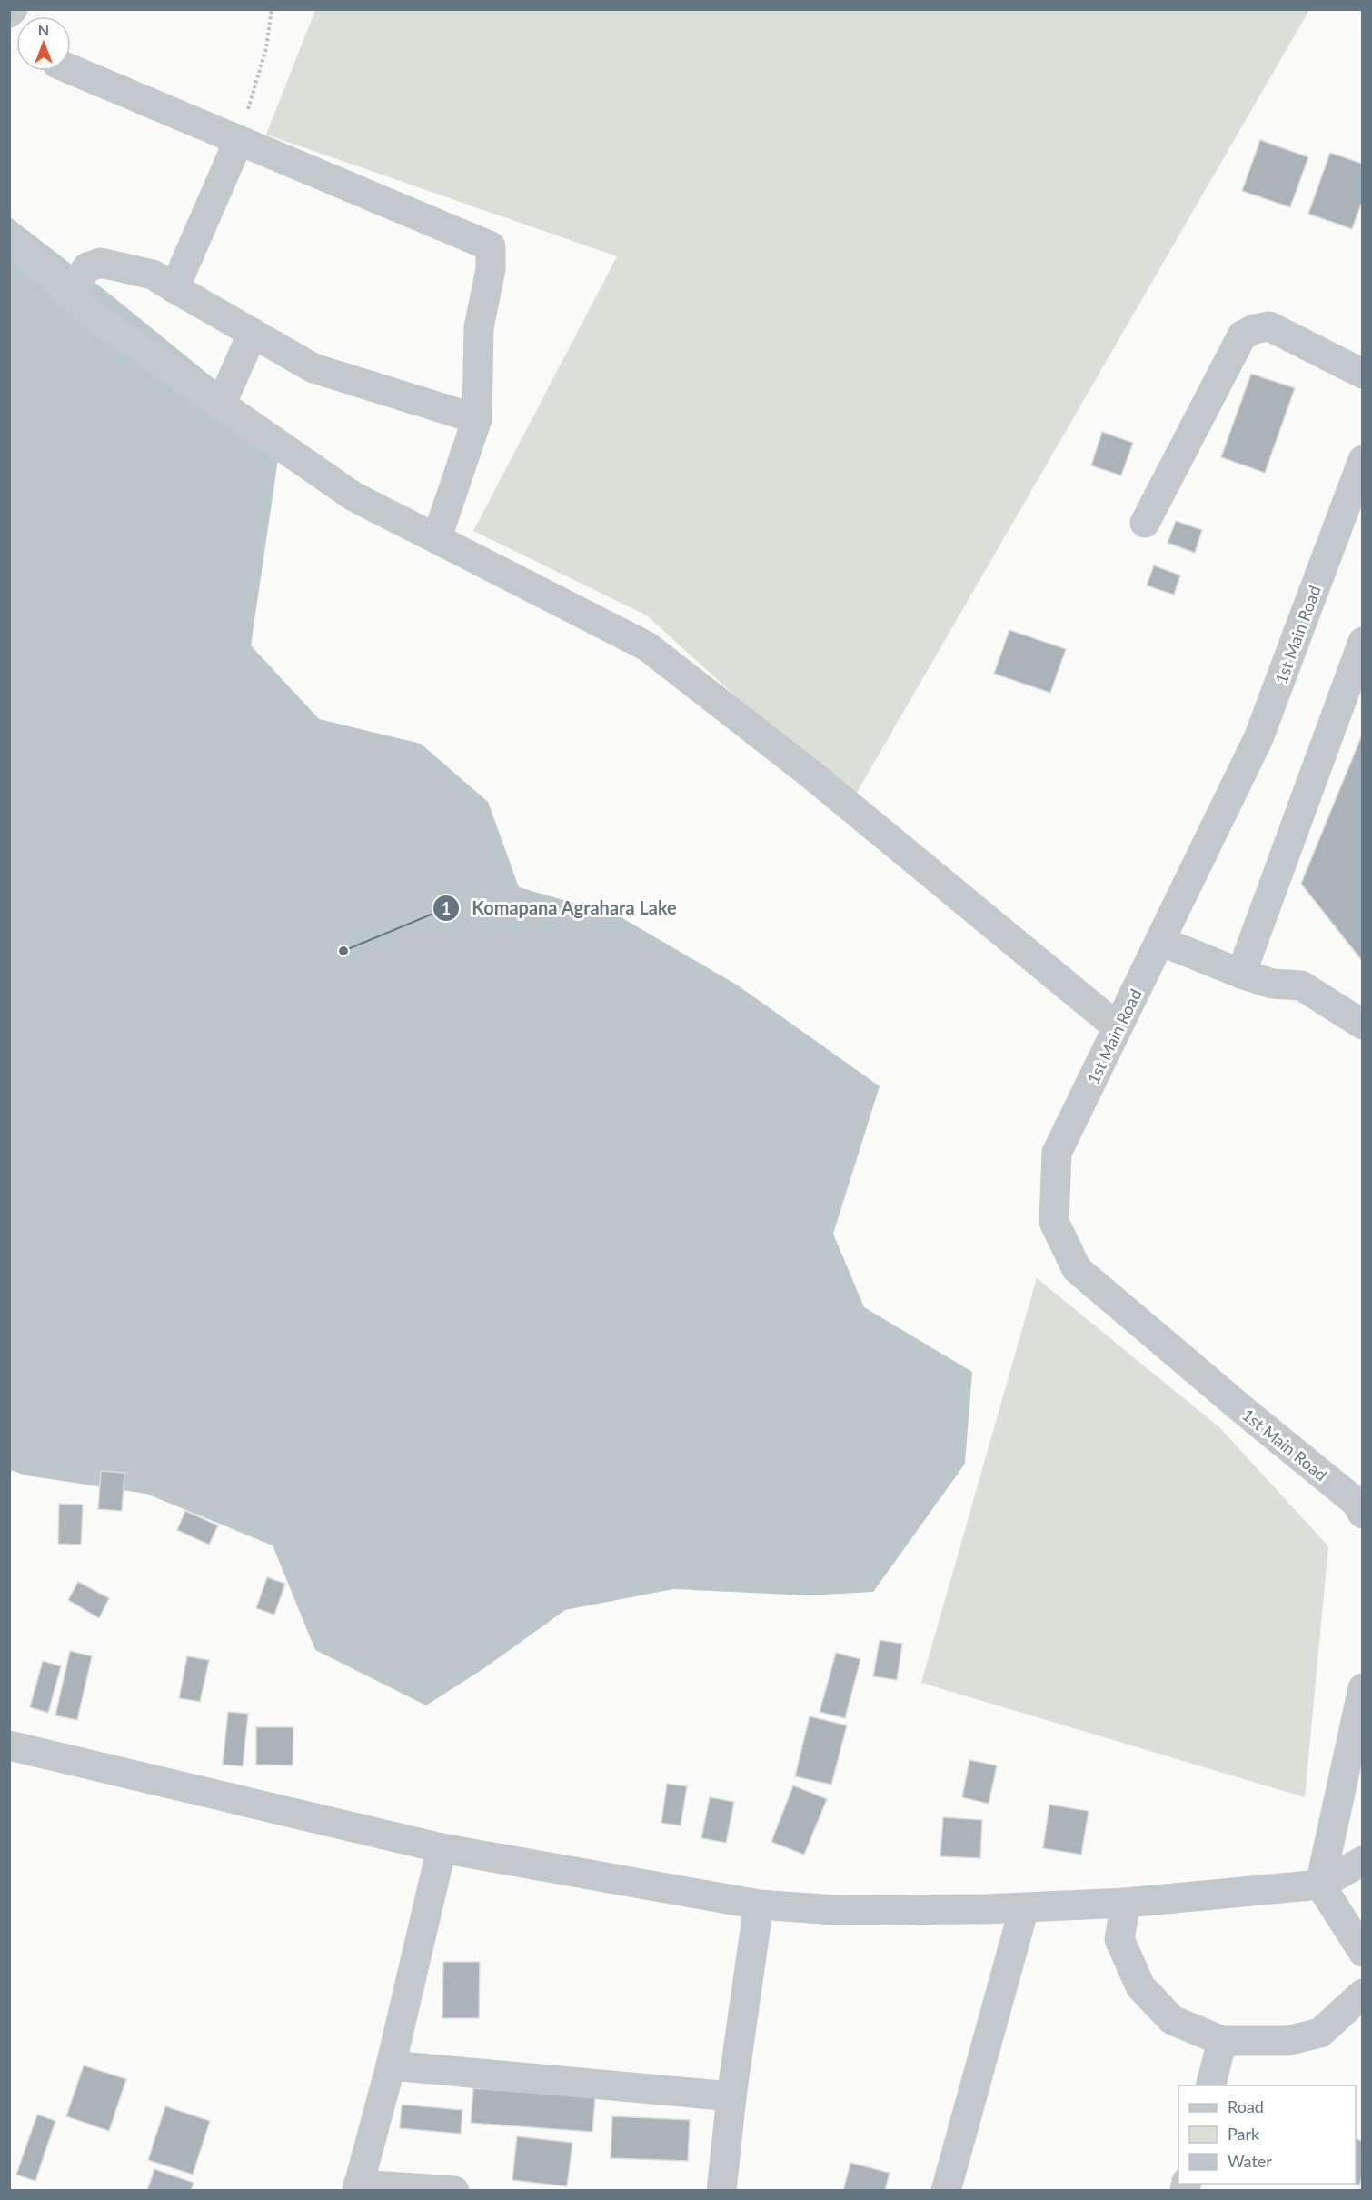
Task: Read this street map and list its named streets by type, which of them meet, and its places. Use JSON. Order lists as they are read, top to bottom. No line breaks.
{"streets":{"street":["1st Main Road"]},"places":["Komapana Agrahara Lake"],"legend":["Road","Park","Water"],"north":"top"}
